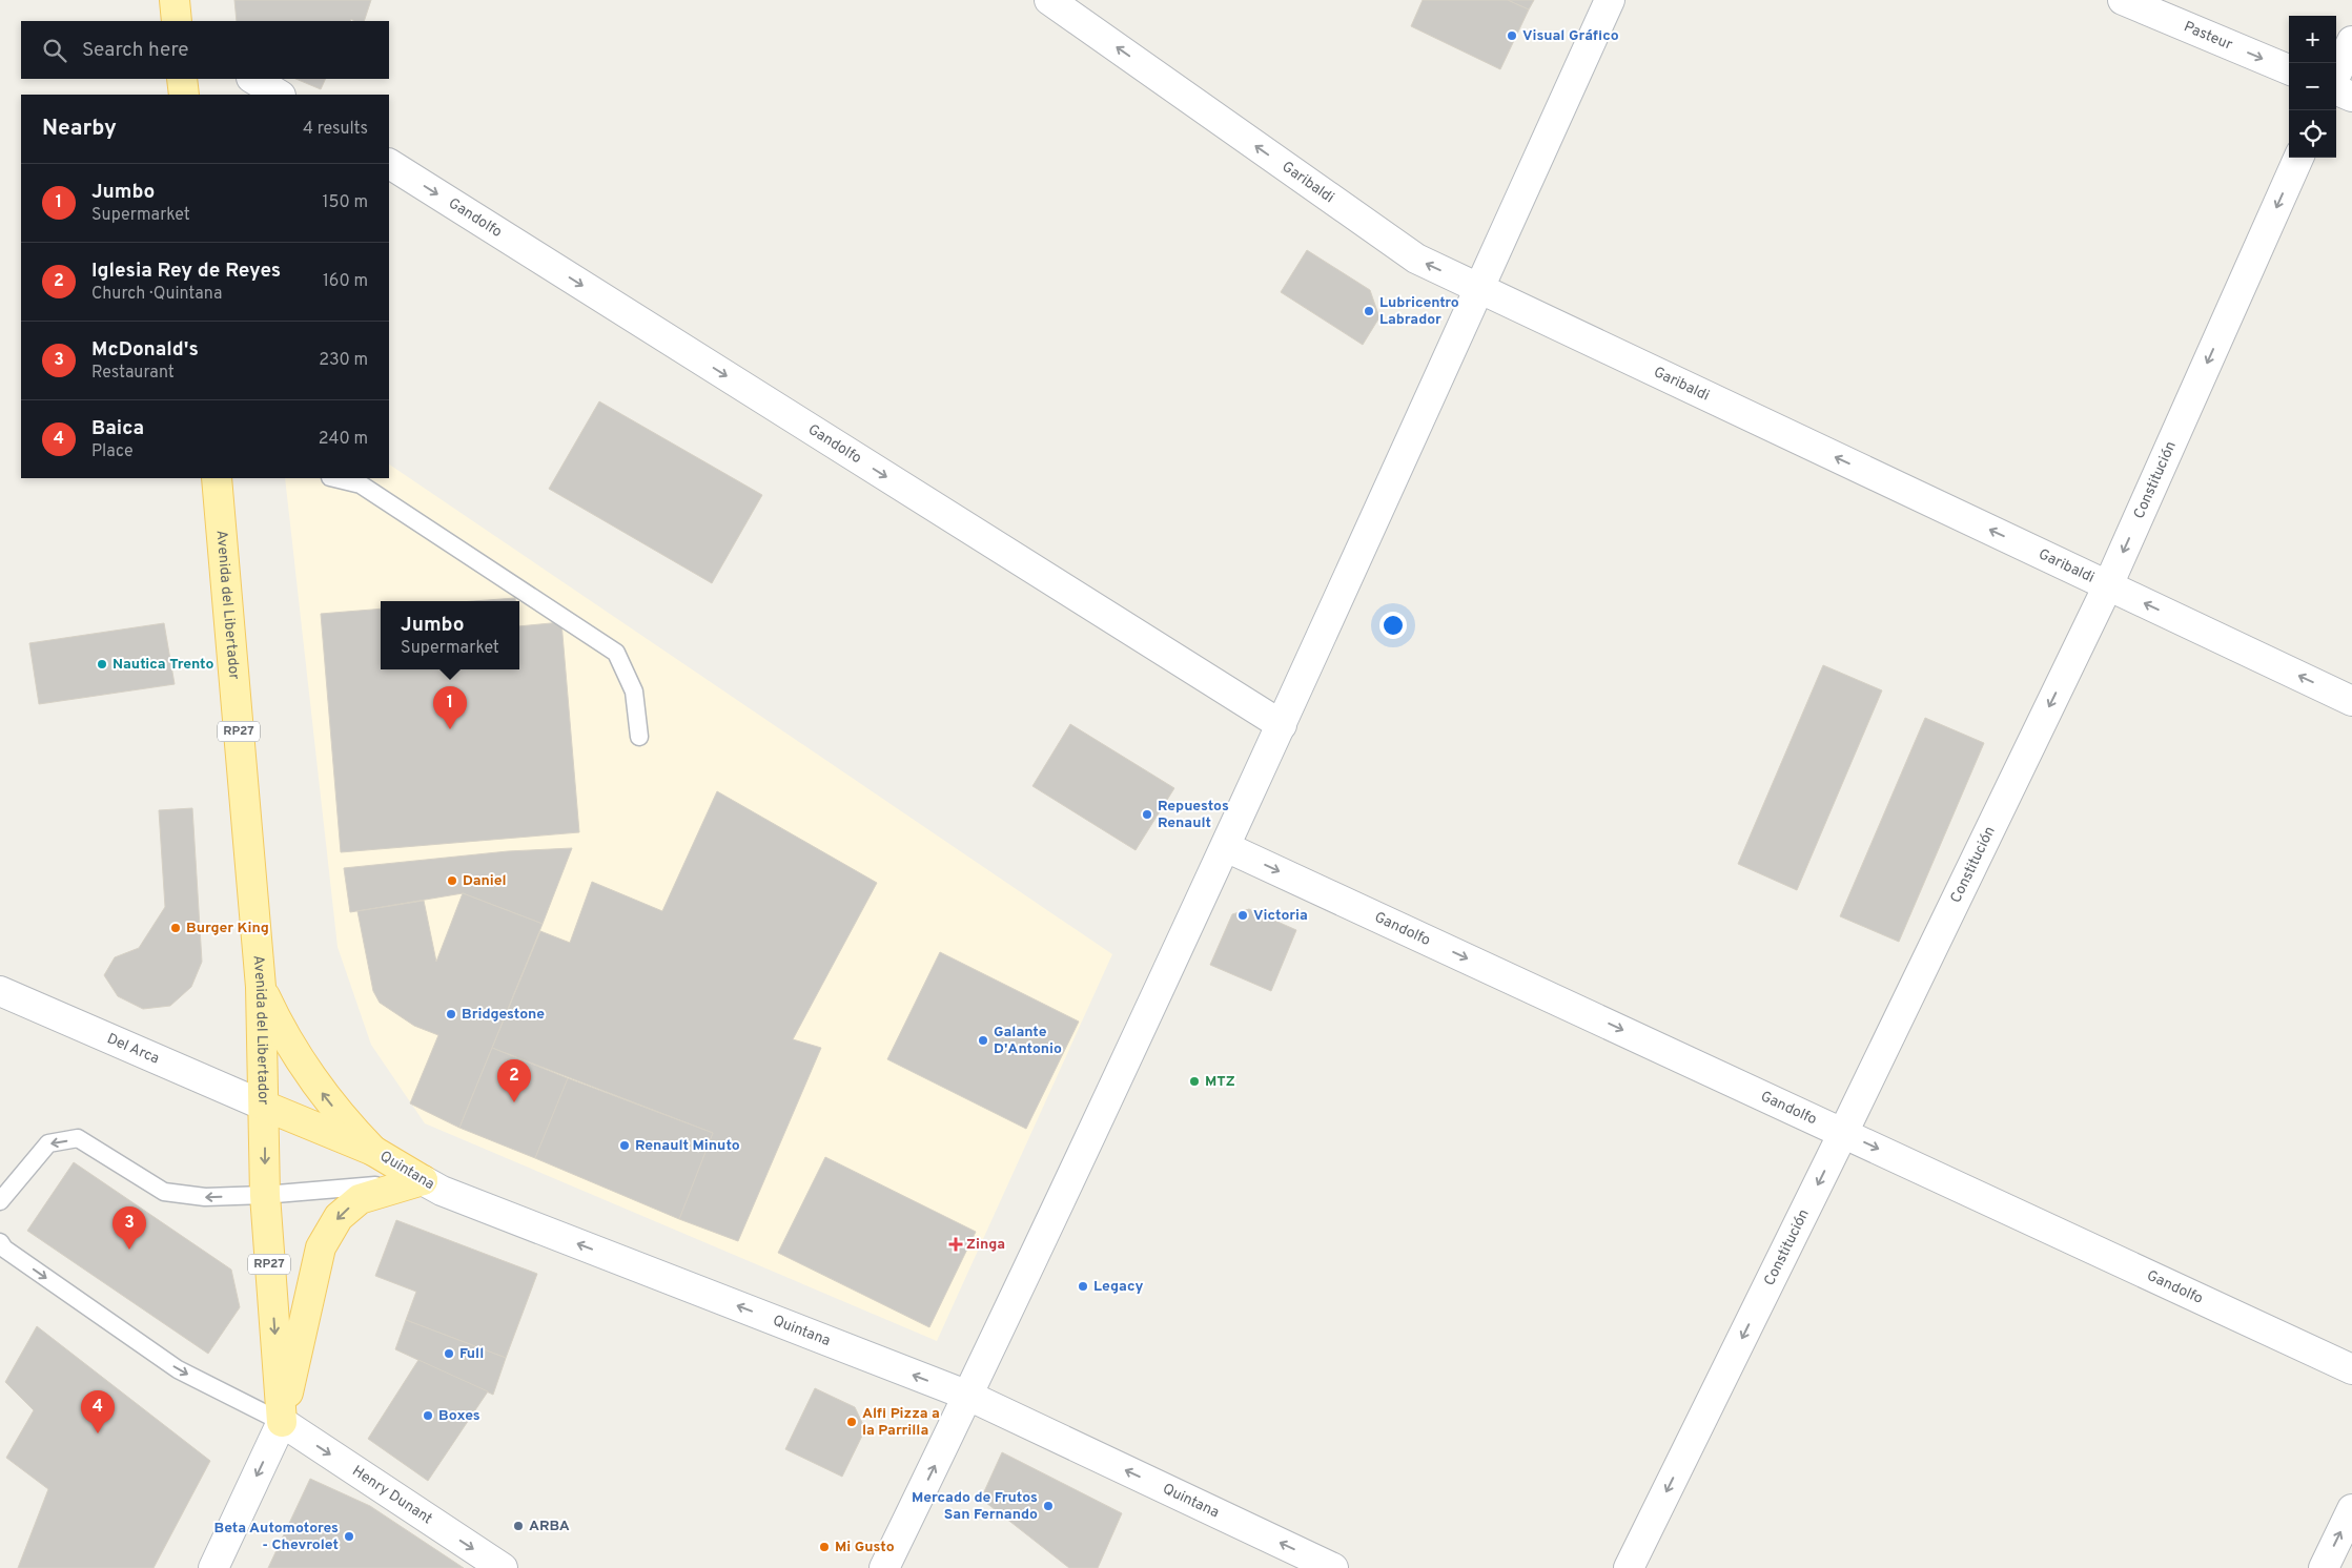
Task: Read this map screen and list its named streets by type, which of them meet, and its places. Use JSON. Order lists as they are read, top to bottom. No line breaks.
{"streets":{"main road":["Avenida del Libertador","RP27","Quintana"],"street":["Pasteur","Garibaldi","Gandolfo","Constitución","Del Arca","Henry Dunant"]},"crossings":[["Garibaldi","Constitución"],["Gandolfo","Constitución"],["Avenida del Libertador","RP27"],["Avenida del Libertador","Del Arca"],["Avenida del Libertador","Quintana"],["Avenida del Libertador","Henry Dunant"],["RP27","Quintana"],["RP27","Henry Dunant"],["Del Arca","Quintana"]],"one_way":["Pasteur","Garibaldi","Gandolfo","Constitución","Avenida del Libertador","Quintana","Henry Dunant"],"places":{"other":["Visual Gráfico","Lubricentro Labrador","Nautica Trento","Repuestos Renault","Daniel","Victoria","Burger King","Bridgestone","Galante D'Antonio","MTZ","Renault Minuto","Legacy","Full","Boxes","Alfi Pizza a la Parrilla","Mercado de Frutos San Fernando","ARBA","Beta Automotores - Chevrolet","Mi Gusto"],"health":["Zinga"]},"page":{"map_buttons":["+","−"],"search":"Search here","heading":["Nearby","4 results"],"list":[{"mark":"1","name":"Jumbo","note":"Supermarket","value":"150 m"},{"mark":"2","name":"Iglesia Rey de Reyes","note":"Church · Quintana","value":"160 m"},{"mark":"3","name":"McDonald's","note":"Restaurant","value":"230 m"},{"mark":"4","name":"Baica","note":"Place","value":"240 m"}],"popup":["Jumbo","Supermarket"],"pins":["1","2","3","4"]}}
